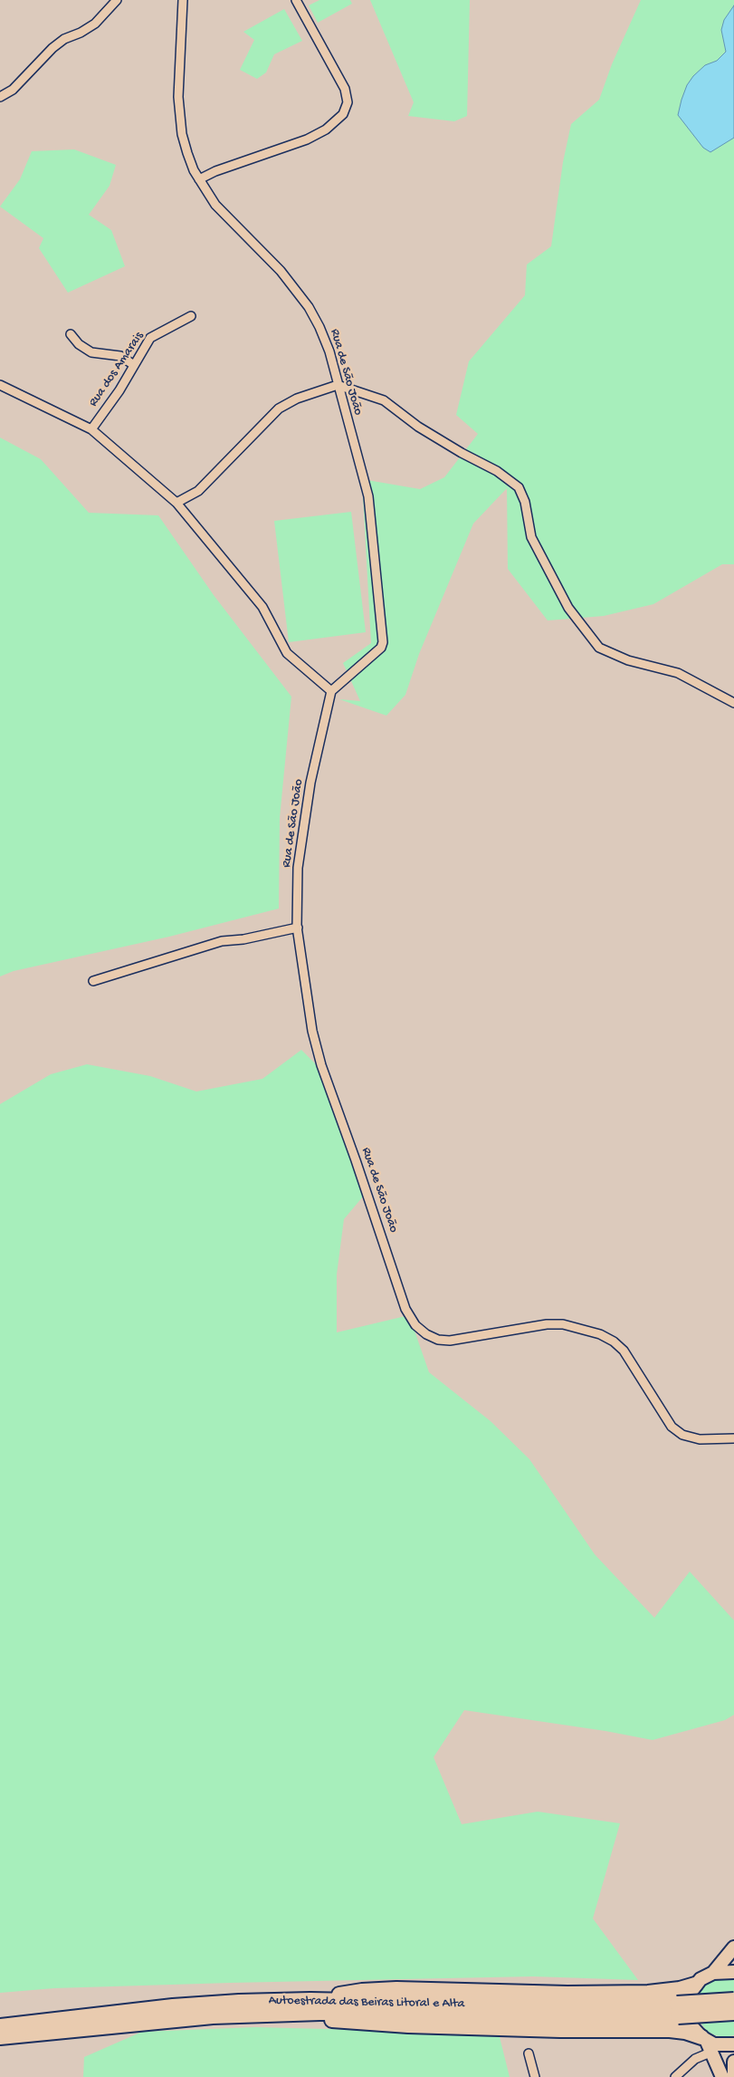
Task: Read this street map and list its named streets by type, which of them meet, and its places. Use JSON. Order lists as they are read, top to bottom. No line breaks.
{"streets":{"highway":["Autoestrada das Beiras Litoral e Alta"],"street":["Rua dos Amarais","Rua de São João"]}}
